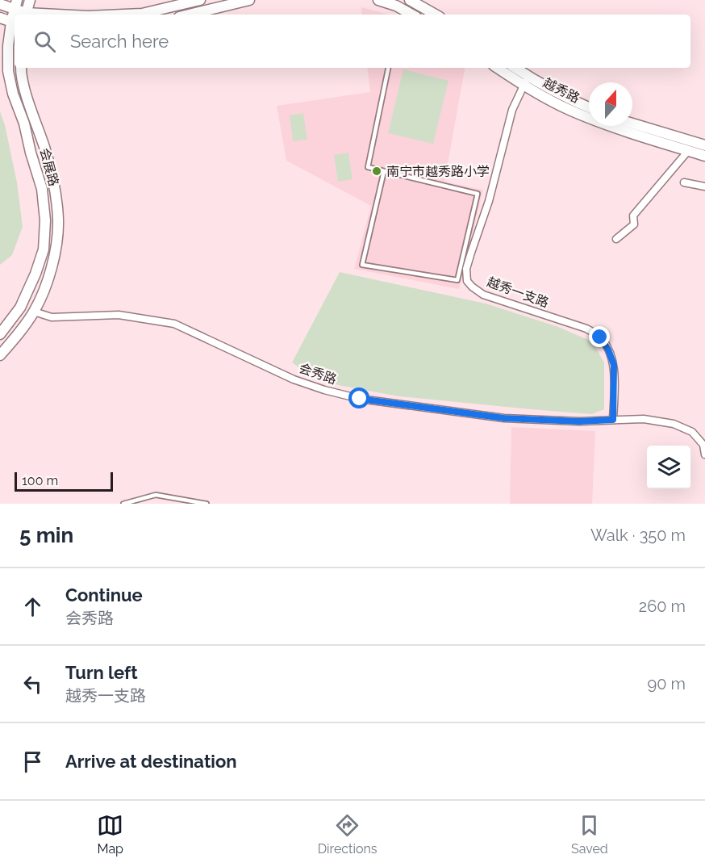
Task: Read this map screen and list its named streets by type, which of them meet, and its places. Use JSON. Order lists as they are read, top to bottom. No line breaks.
{"streets":{"main road":["越秀路","会展路"],"street":["越秀一支路","会秀路"]},"crossings":[["越秀路","越秀一支路"],["会展路","会秀路"],["越秀一支路","会秀路"]],"places":["南宁市越秀路小学"],"scale_bar":"100 m","north":"top","page":{"search":"Search here","scale":"100 m","heading":["5 min","Walk · 350 m"],"list":[["Continue","会秀路","260 m"],["Turn left","越秀一支路","90 m"],"Arrive at destination"],"nav":["Map","Directions","Saved"]}}
